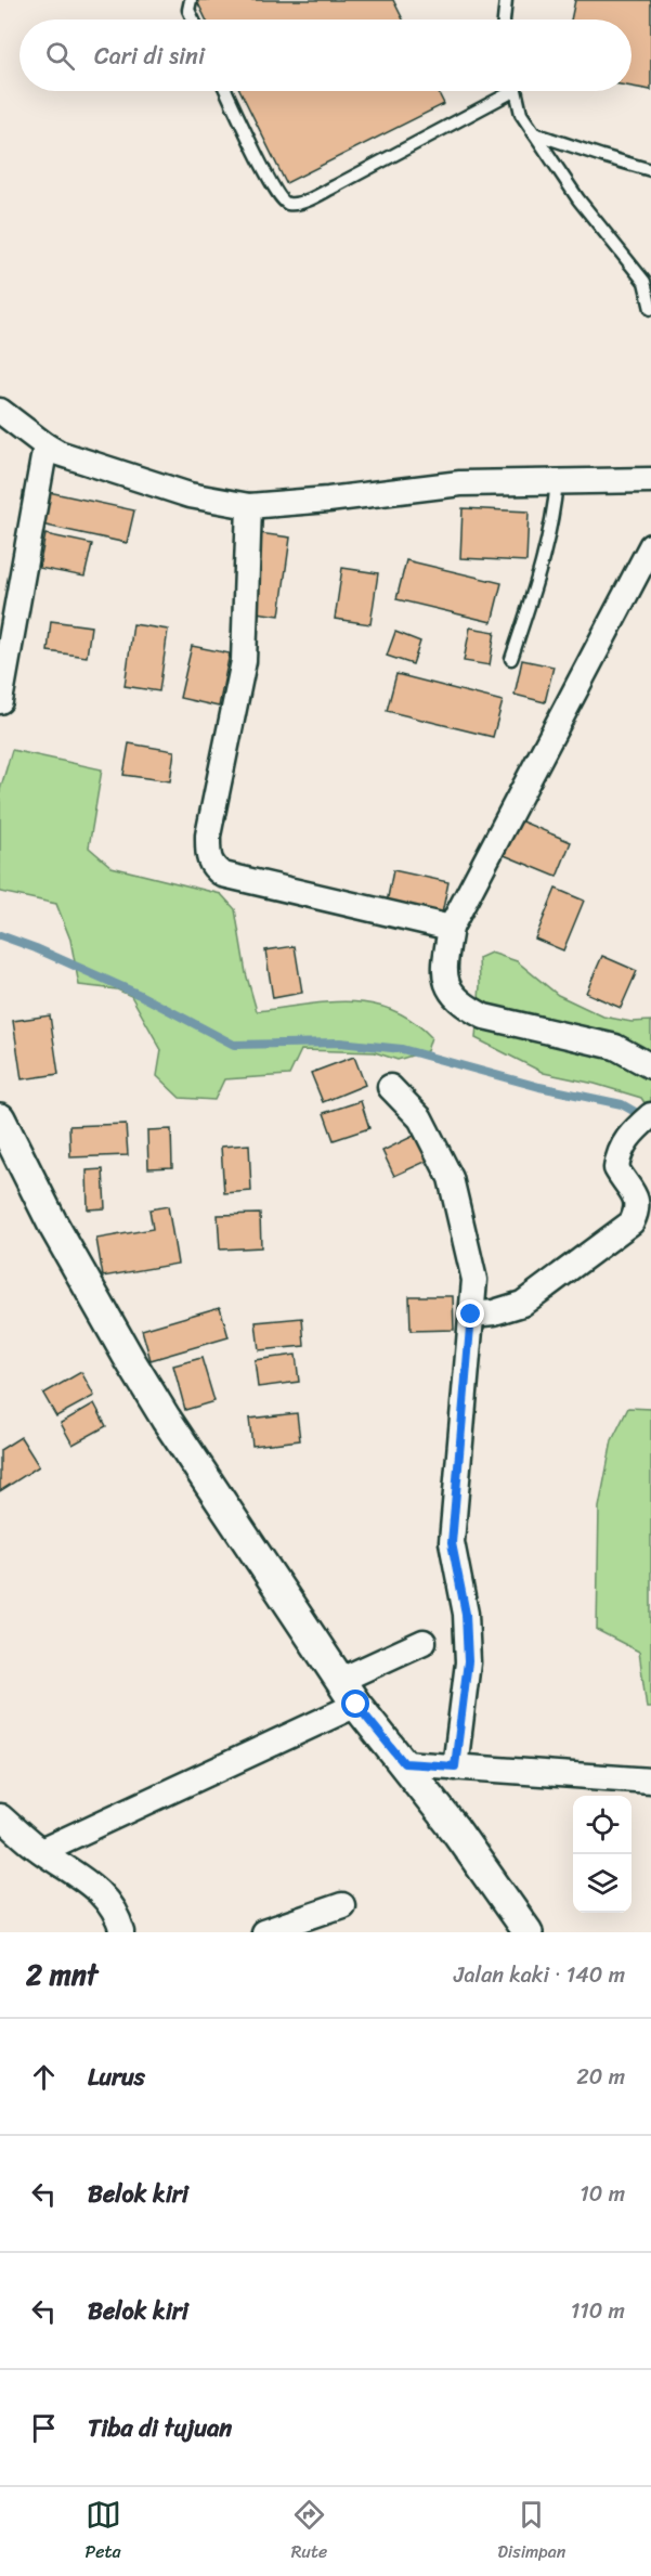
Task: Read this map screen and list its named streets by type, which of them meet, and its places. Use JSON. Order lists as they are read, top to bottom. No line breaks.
{"page":{"search":"Cari di sini","heading":["2 mnt","Jalan kaki · 140 m"],"list":[["Lurus","20 m"],["Belok kiri","10 m"],["Belok kiri","110 m"],"Tiba di tujuan"],"nav":["Peta","Rute","Disimpan"]}}
